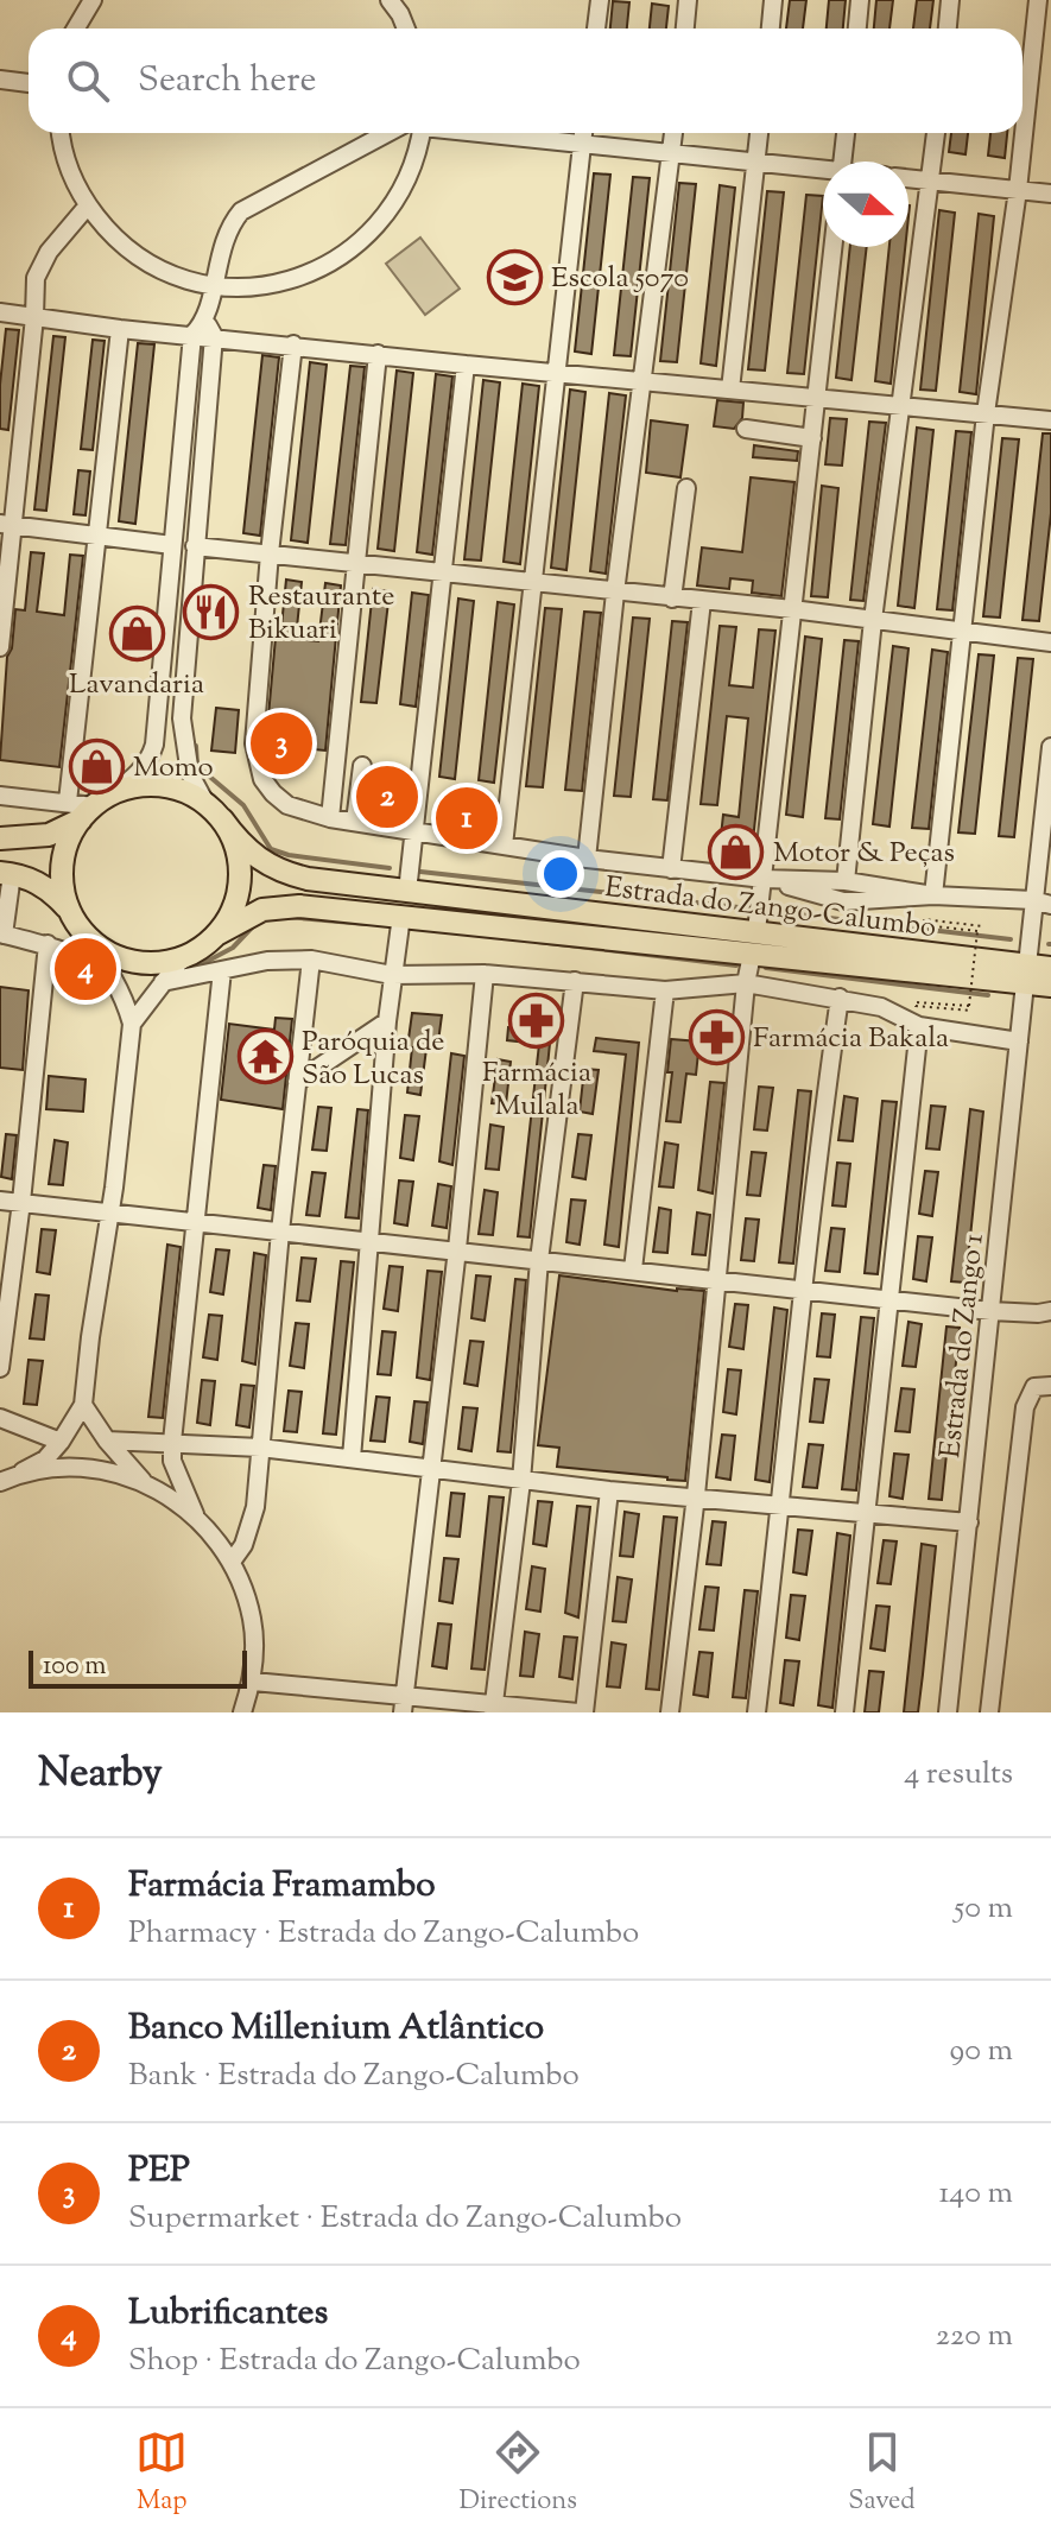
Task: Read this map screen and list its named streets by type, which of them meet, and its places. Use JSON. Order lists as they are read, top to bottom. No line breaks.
{"streets":{"main road":["Estrada do Zango-Calumbo"],"street":["Estrada do Zango 1"]},"crossings":[["Estrada do Zango-Calumbo","Estrada do Zango 1"]],"places":{"school or university":["Escola 5070"],"restaurant":["Restaurante Bikuari"],"shop":["Lavandaria","Momo","Motor & Peças"],"pharmacy":["Farmácia Mulala","Farmácia Bakala"],"temple":["Paróquia de São Lucas"]},"scale_bar":"100 m","north":"right","page":{"search":"Search here","pins":["3","2","1","4"],"scale":"100 m","heading":["Nearby","4 results"],"list":[{"mark":"1","name":"Farmácia Framambo","note":"Pharmacy · Estrada do Zango-Calumbo","value":"50 m"},{"mark":"2","name":"Banco Millenium Atlântico","note":"Bank · Estrada do Zango-Calumbo","value":"90 m"},{"mark":"3","name":"PEP","note":"Supermarket · Estrada do Zango-Calumbo","value":"140 m"},{"mark":"4","name":"Lubrificantes","note":"Shop · Estrada do Zango-Calumbo","value":"220 m"}],"nav":["Map","Directions","Saved"]}}
